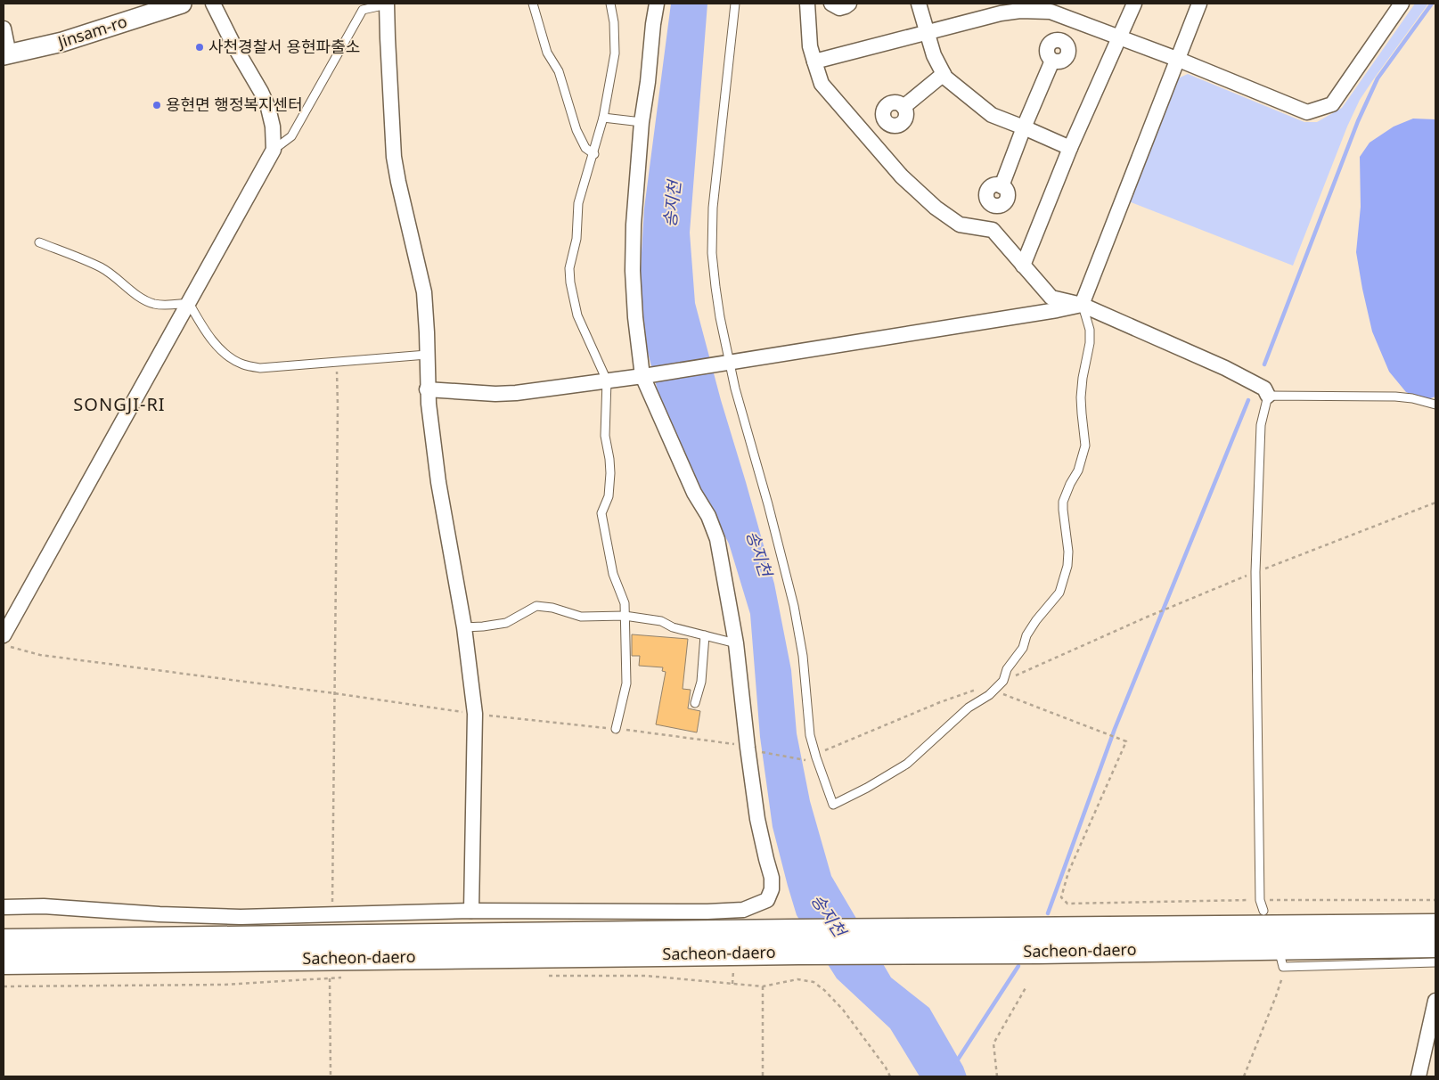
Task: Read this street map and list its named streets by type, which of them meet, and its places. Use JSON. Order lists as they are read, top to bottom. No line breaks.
{"streets":{"main road":["Sacheon-daero"],"street":["Jinsam-ro"]},"districts":["SONGJI-RI"],"water":["송지천"],"places":["사천경찰서 용현파출소","용현면 행정복지센터"]}
